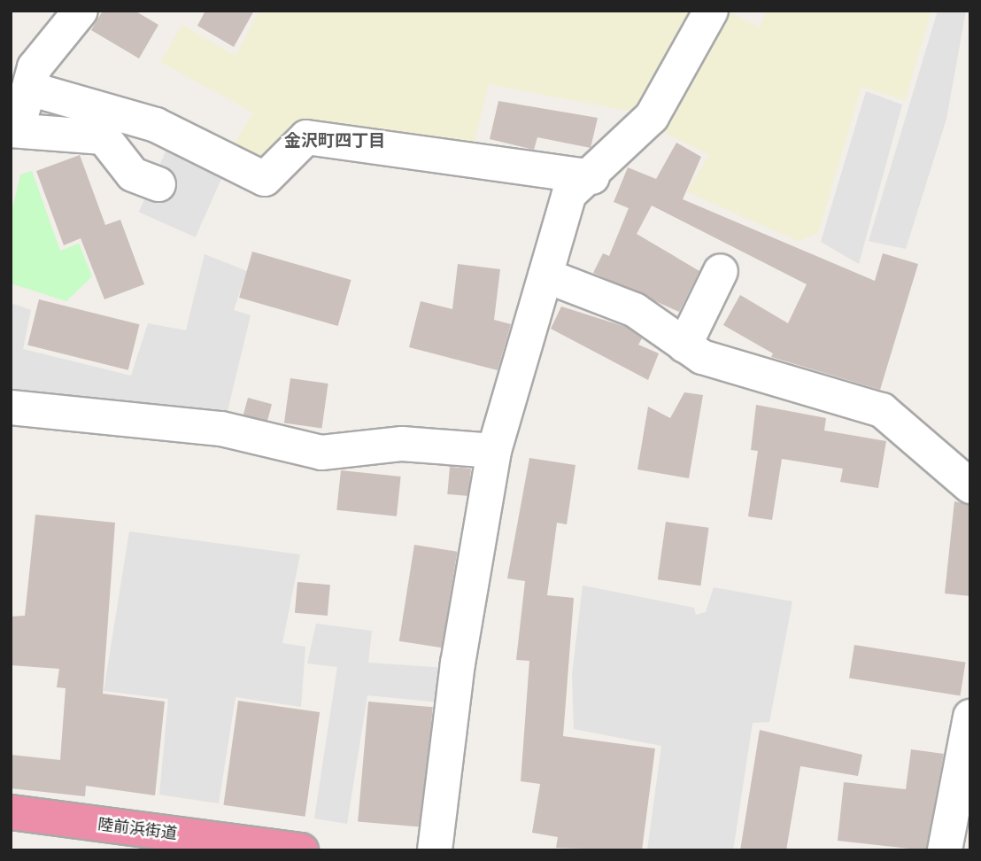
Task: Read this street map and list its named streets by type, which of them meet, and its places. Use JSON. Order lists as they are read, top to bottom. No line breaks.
{"streets":{"highway":["陸前浜街道"]},"districts":["金沢町四丁目"]}
